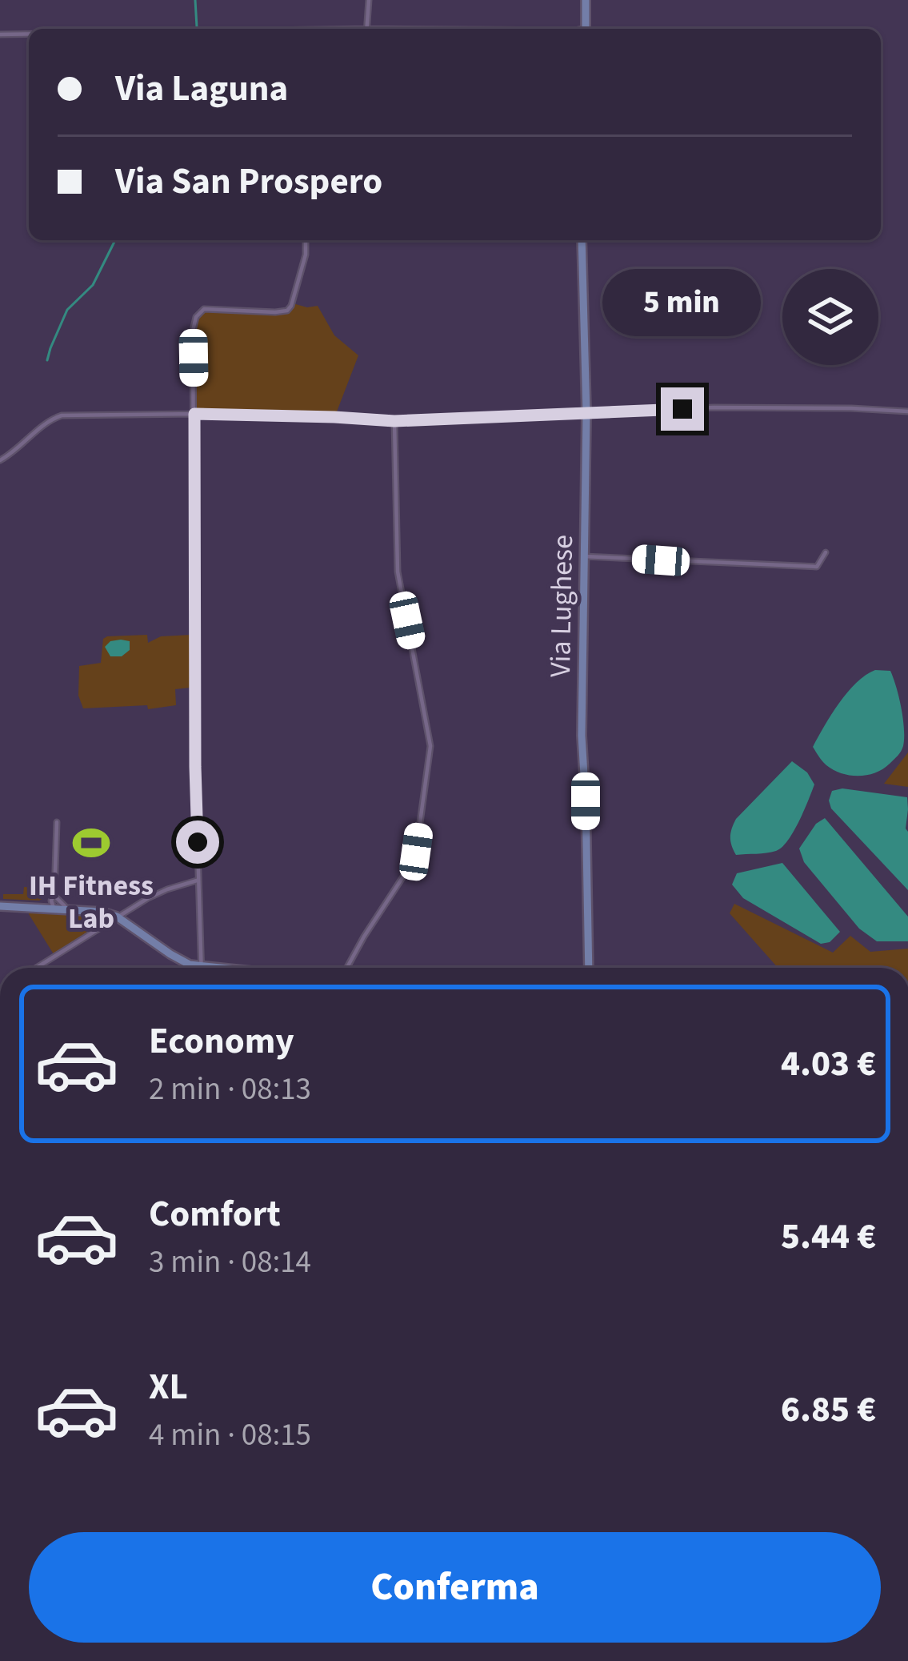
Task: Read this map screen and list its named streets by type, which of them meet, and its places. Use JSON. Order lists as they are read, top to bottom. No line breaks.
{"streets":{"main road":["Via Lughese"]},"places":{"sports":["IH Fitness Lab"]},"page":{"banner":["Via Laguna","Via San Prospero"],"bubble":"5 min","list":[{"name":"Economy","note":"2 min · 08:13","value":"4.03 €"},{"name":"Comfort","note":"3 min · 08:14","value":"5.44 €"},{"name":"XL","note":"4 min · 08:15","value":"6.85 €"}],"buttons":"Conferma"}}
